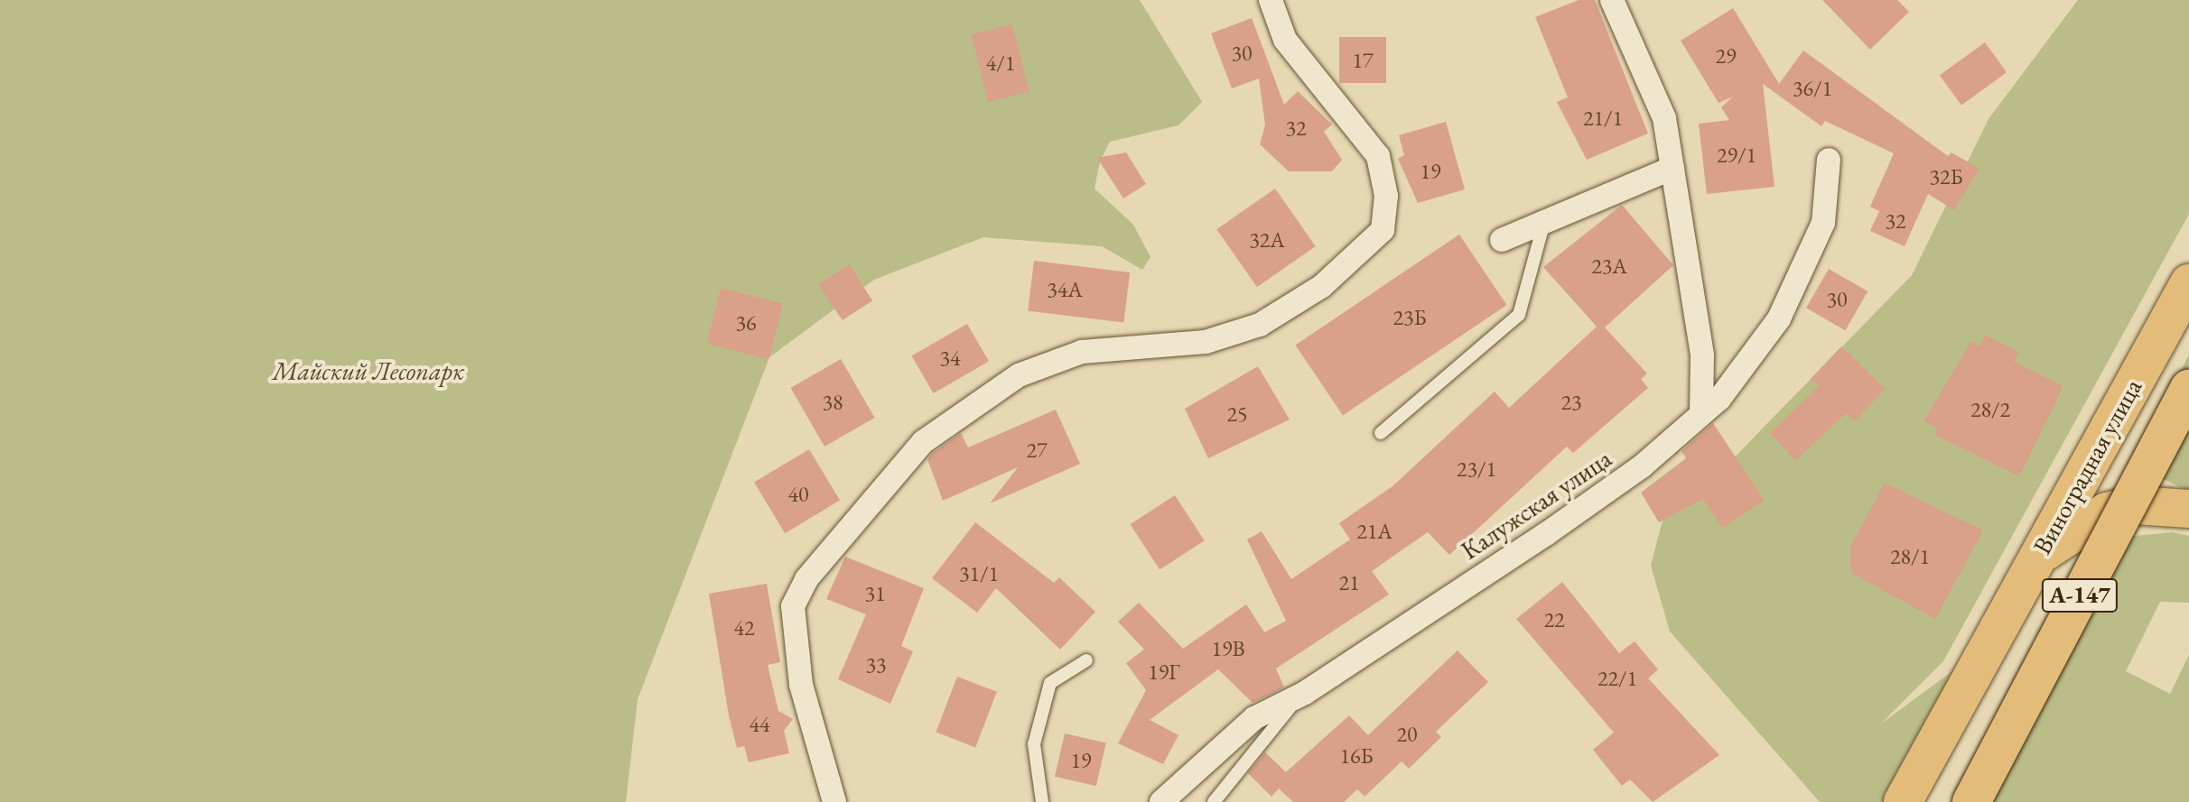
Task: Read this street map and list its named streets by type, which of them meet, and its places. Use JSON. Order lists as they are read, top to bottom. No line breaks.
{"streets":{"main road":["Виноградная улица","А-147"],"street":["Калужская улица"]},"crossings":[["Виноградная улица","А-147"]],"parks":["Майский Лесопарк"],"house_numbers":["30","29","17","4/1","36/1","21/1","32","29/1","19","32Б","32","32А","23А","34А","30","23Б","36","34","38","23","28/2","25","27","23/1","40","21А","28/1","31/1","21","31","22","42","19В","33","19Г","22/1","44","20","16Б","19"]}
